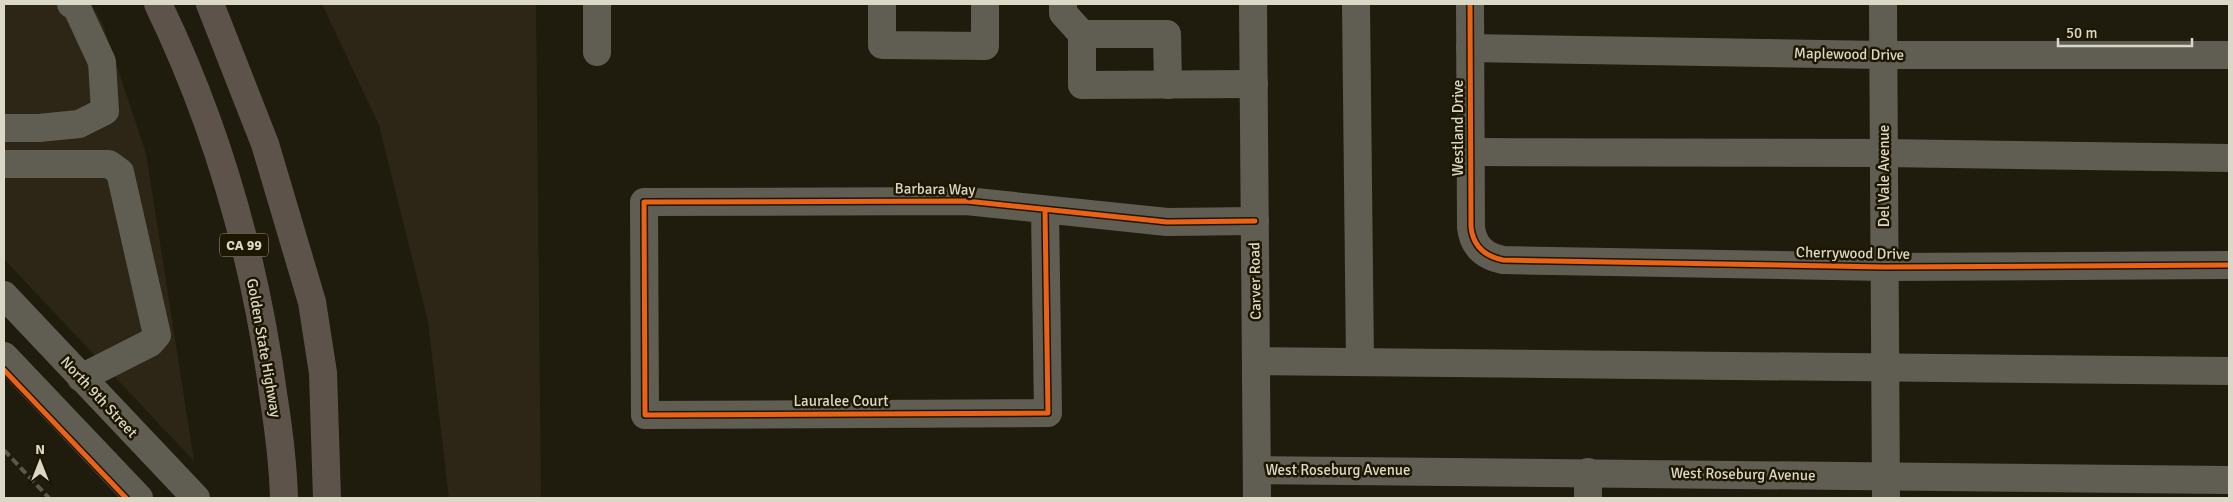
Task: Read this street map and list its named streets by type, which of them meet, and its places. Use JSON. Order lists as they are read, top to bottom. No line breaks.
{"streets":{"highway":["CA 99","Golden State Highway"],"street":["Maplewood Drive","Westland Drive","Del Vale Avenue","Barbara Way","Cherrywood Drive","Carver Road","North 9th Street","Lauralee Court","West Roseburg Avenue"]},"crossings":[["Maplewood Drive","Westland Drive"],["Maplewood Drive","Del Vale Avenue"],["Westland Drive","Cherrywood Drive"],["Del Vale Avenue","Cherrywood Drive"],["Del Vale Avenue","West Roseburg Avenue"],["Barbara Way","Carver Road"],["Barbara Way","Lauralee Court"],["Carver Road","West Roseburg Avenue"]],"scale_bar":"50 m","north":"top"}
